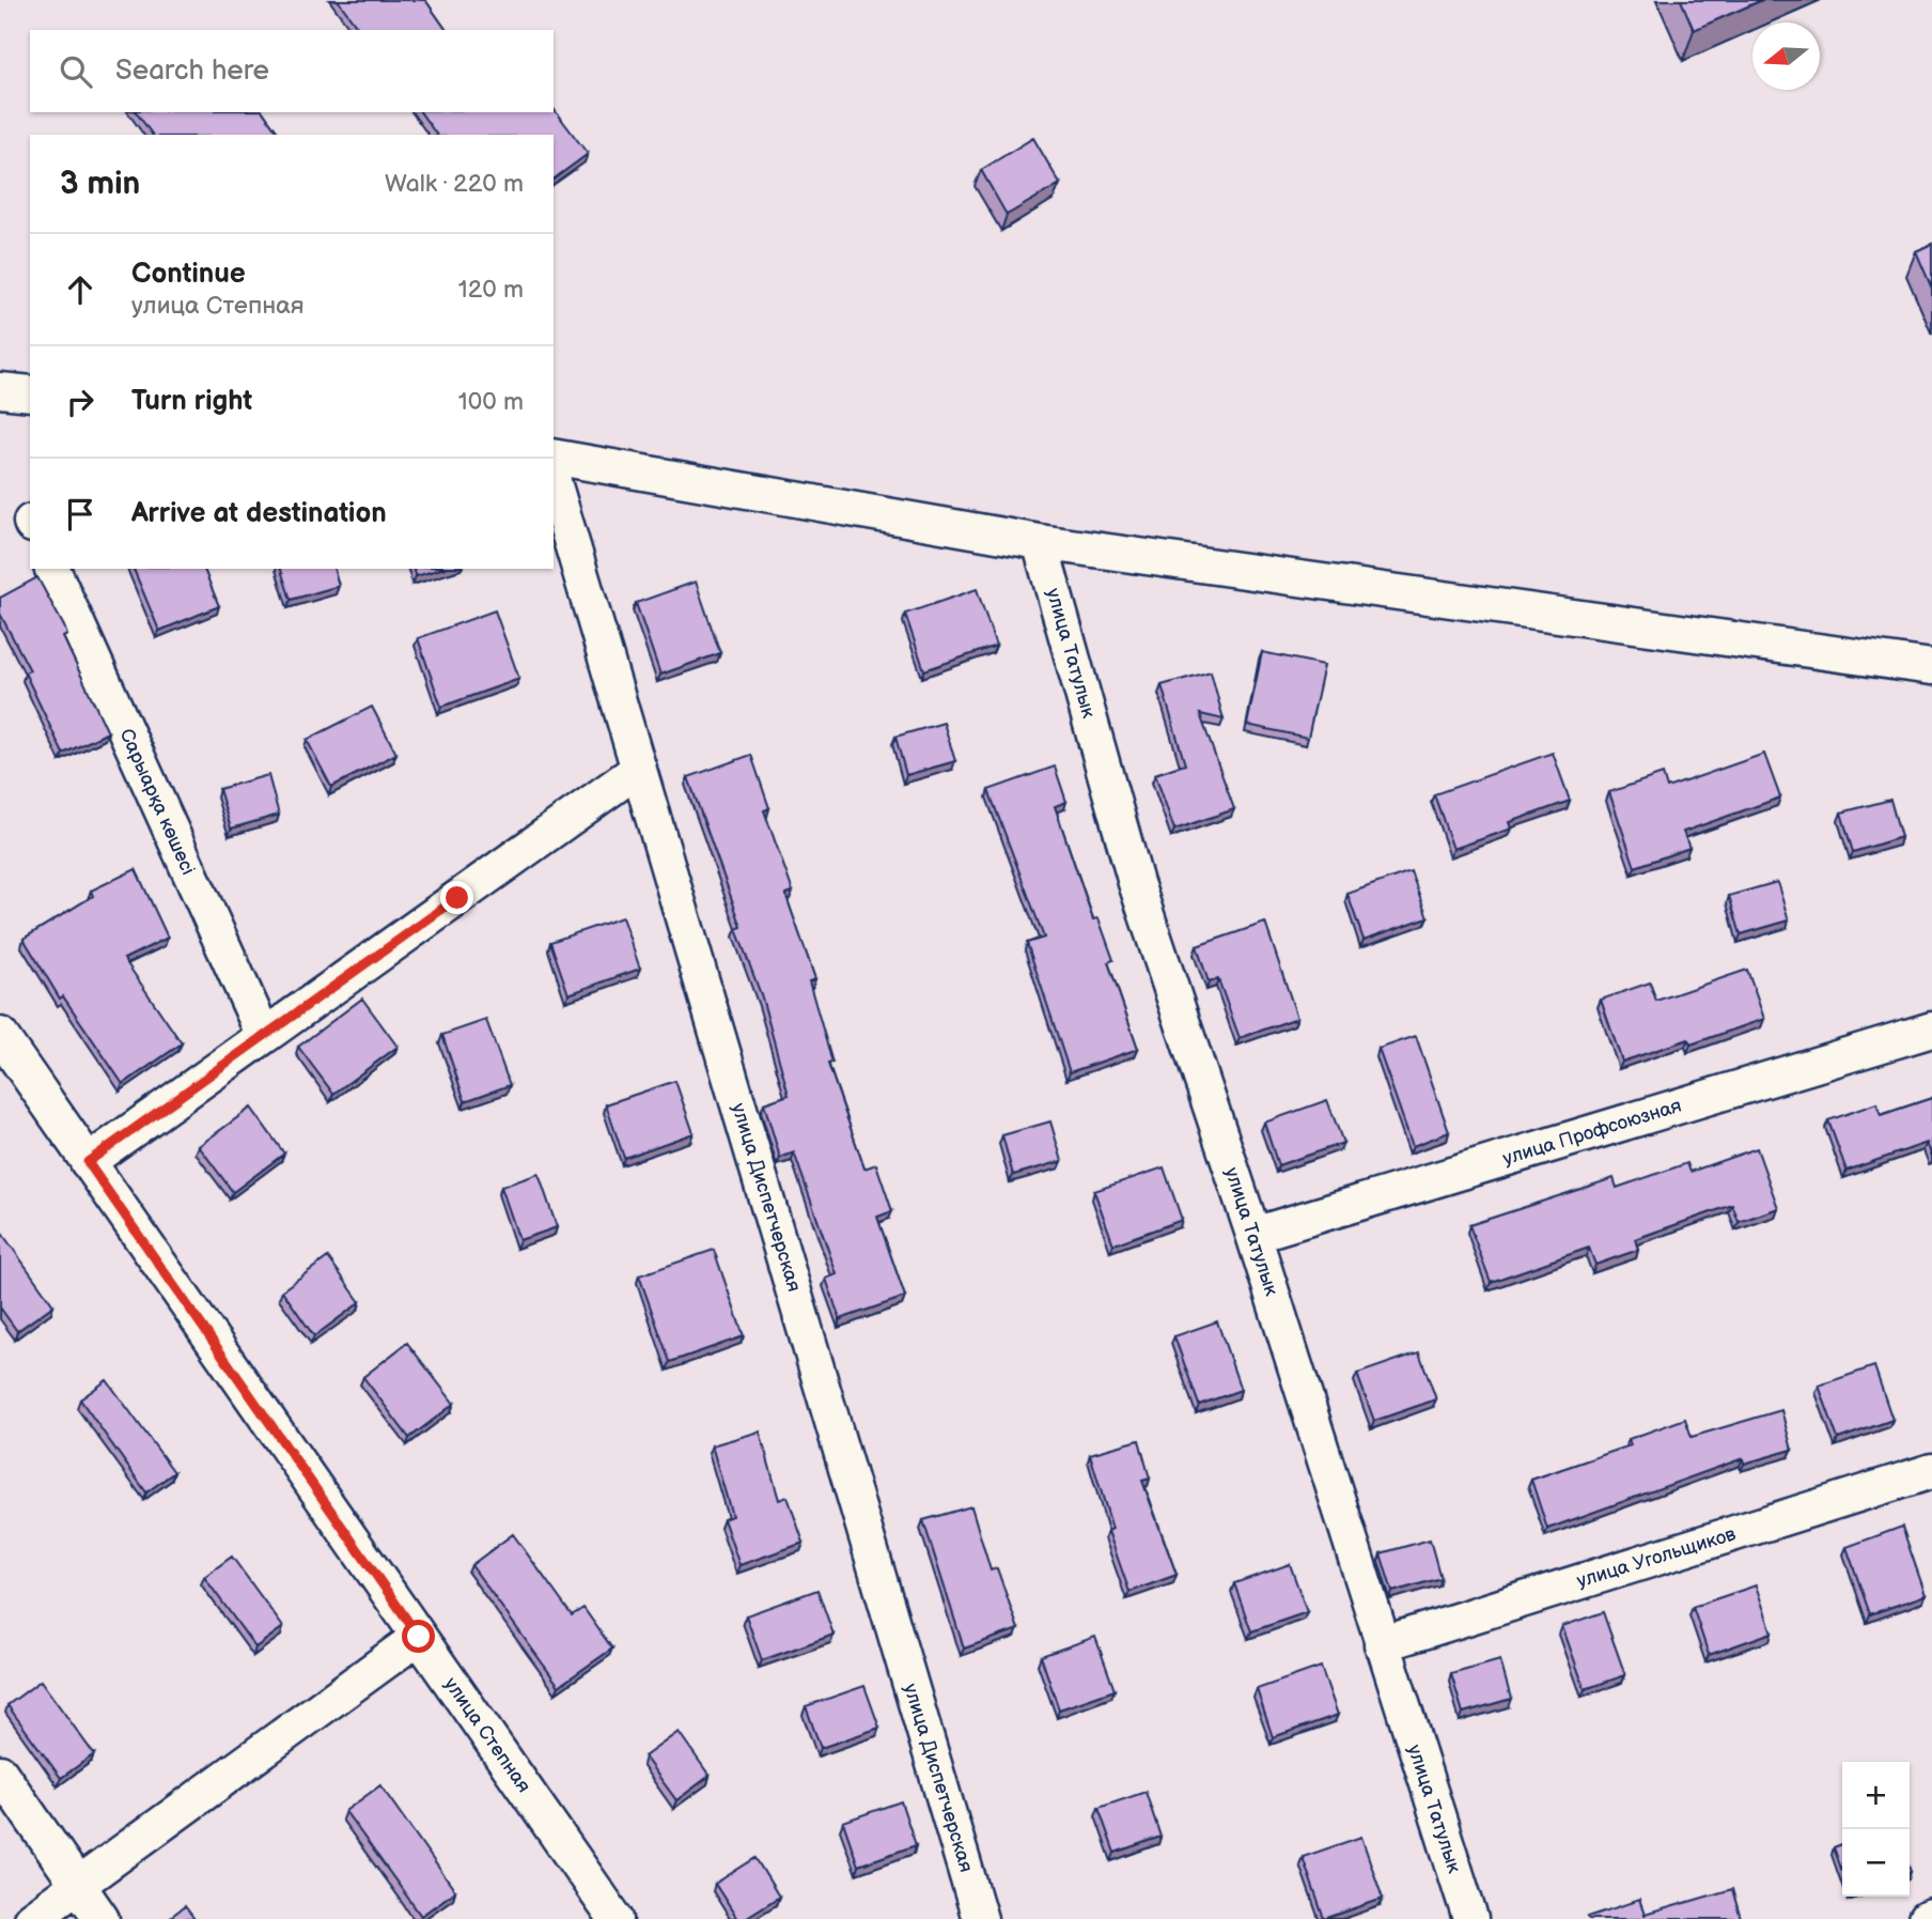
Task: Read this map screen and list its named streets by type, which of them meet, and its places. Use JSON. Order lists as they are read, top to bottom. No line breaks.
{"streets":{"street":["улица Татулык","Сарыарқа көшесі","улица Профсоюзная","улица Диспетчерская","улица Угольщиков","улица Степная"]},"crossings":[["улица Татулык","улица Профсоюзная"],["улица Татулык","улица Угольщиков"]],"north":"left","page":{"search":"Search here","heading":["3 min","Walk · 220 m"],"list":[["Continue","улица Степная","120 m"],["Turn right","100 m"],"Arrive at destination"],"map_buttons":["+","−"]}}
